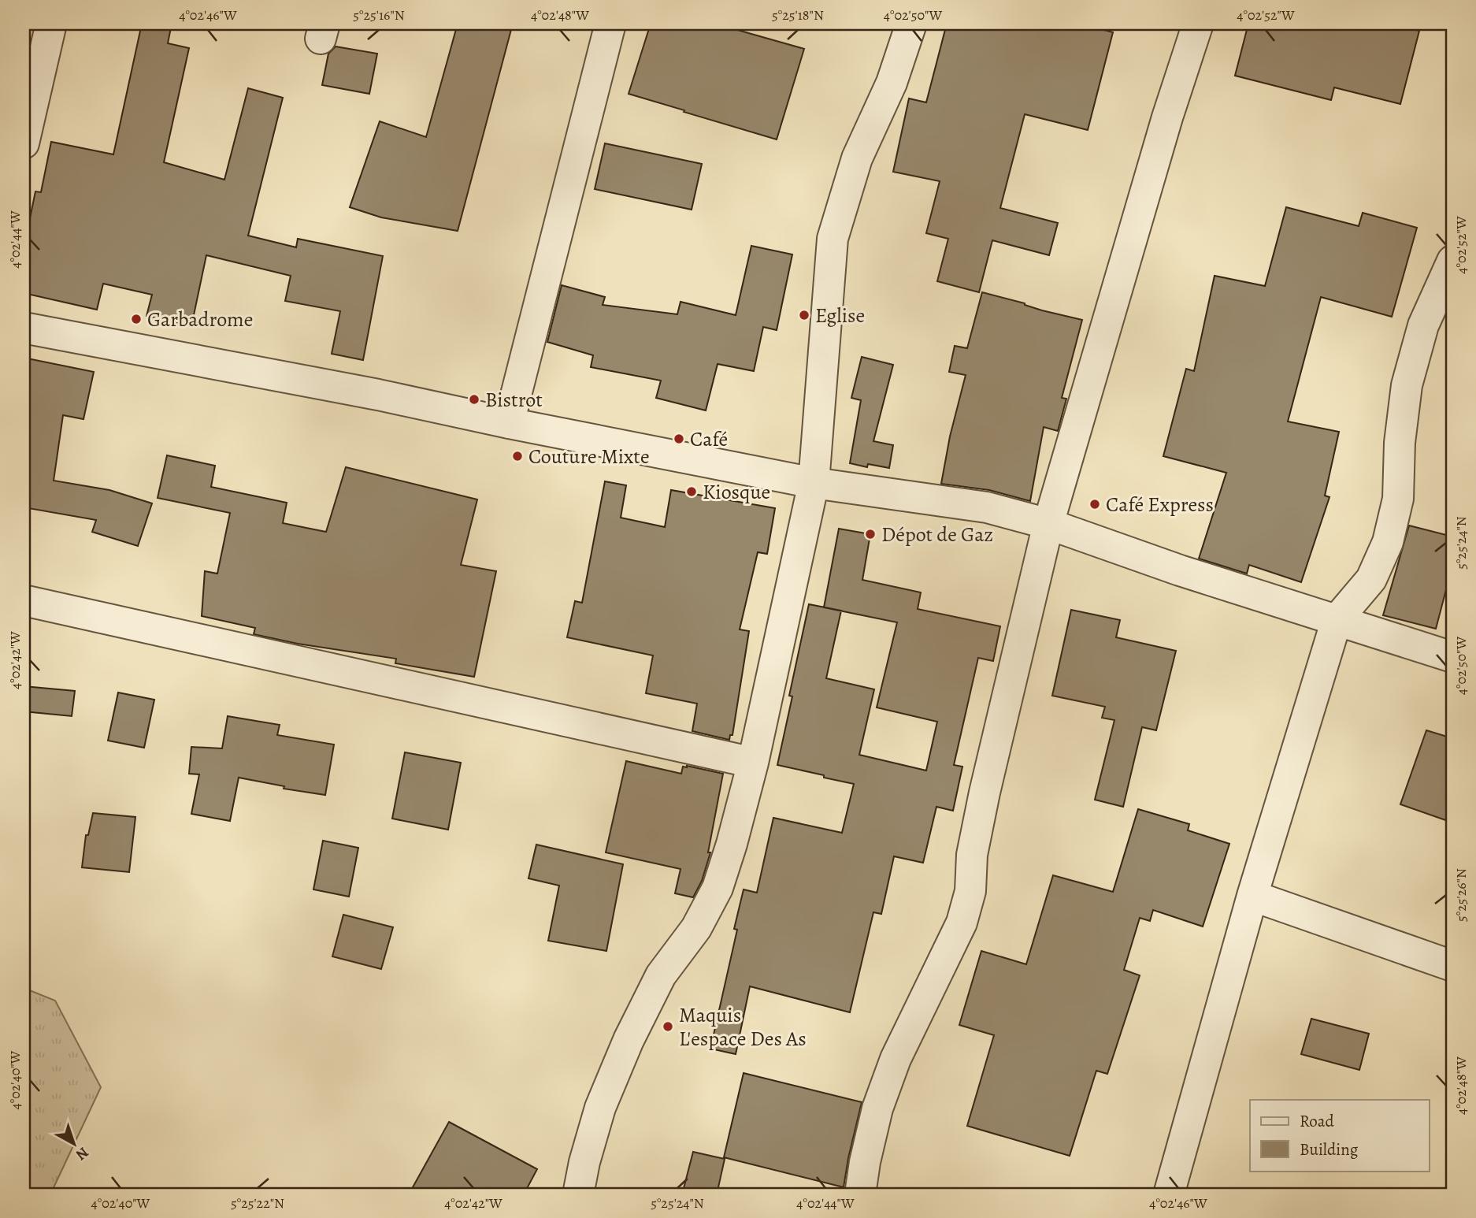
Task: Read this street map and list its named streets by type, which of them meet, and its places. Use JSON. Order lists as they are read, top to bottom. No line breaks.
{"places":["Eglise","Garbadrome","Bistrot","Café","Couture Mixte","Kiosque","Café Express","Dépot de Gaz","Maquis L'espace Des As"],"legend":["Road","Building"],"north":"bottom right","coordinates":["4°02'46\"W","5°25'16\"N","4°02'48\"W","5°25'18\"N","4°02'50\"W","4°02'52\"W","4°02'44\"W","5°25'24\"N","4°02'42\"W","5°25'26\"N","4°02'40\"W","5°25'22\"N"]}
